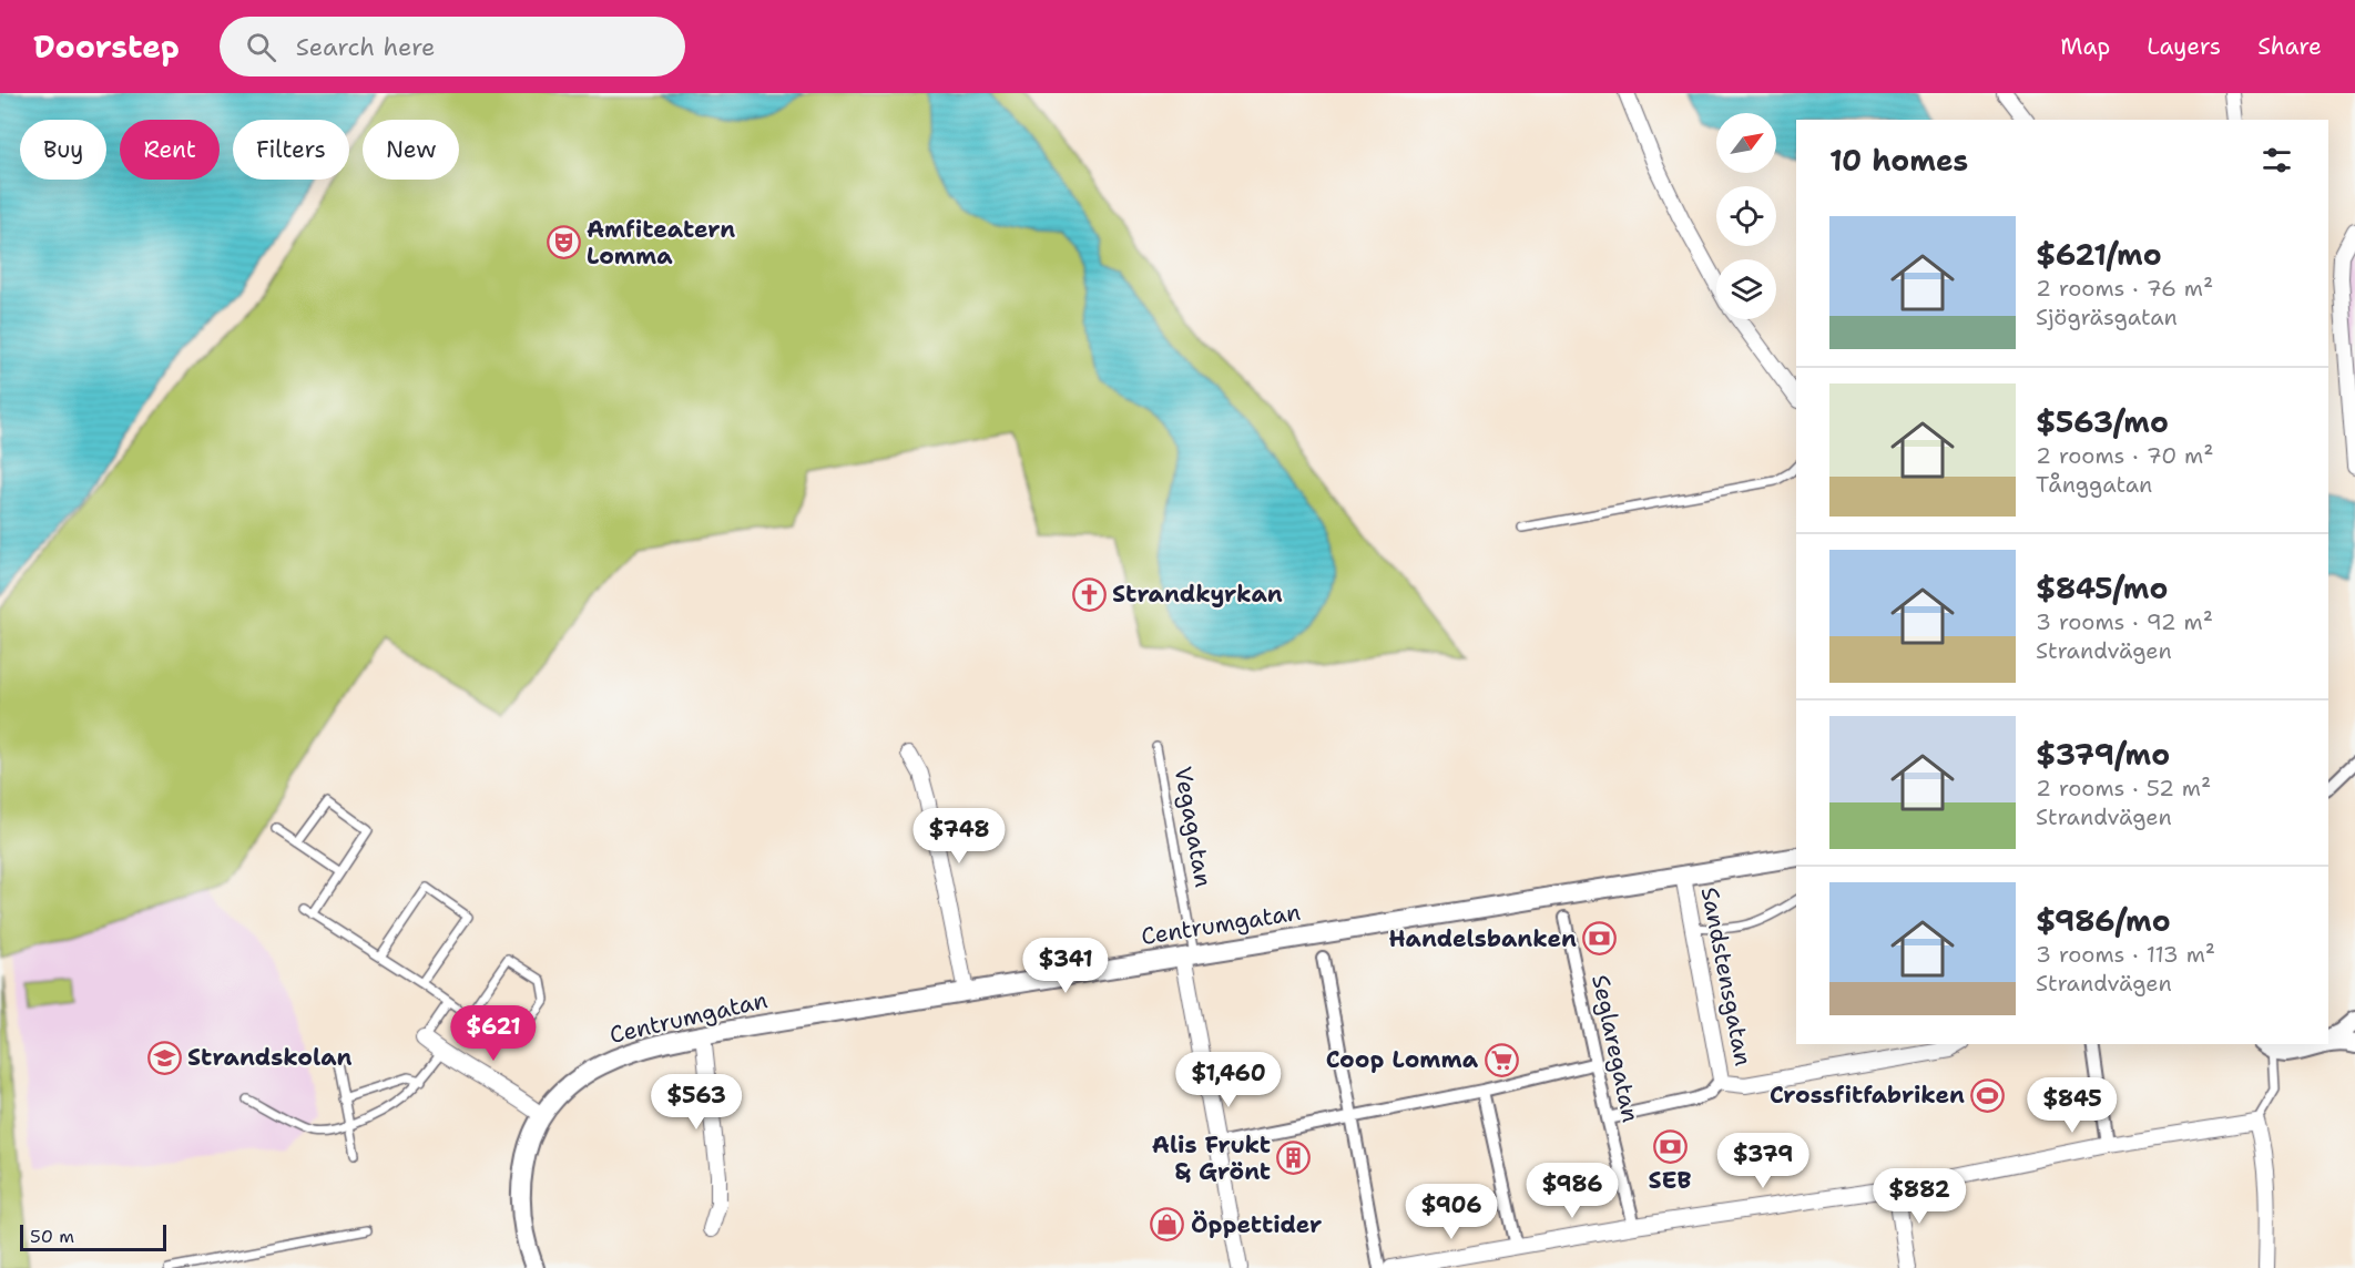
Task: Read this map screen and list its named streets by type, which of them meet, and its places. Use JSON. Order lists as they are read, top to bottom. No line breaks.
{"streets":{"street":["Vegagatan","Centrumgatan","Sandstensgatan","Seglaregatan"]},"crossings":[["Vegagatan","Centrumgatan"],["Centrumgatan","Sandstensgatan"]],"places":{"theatre":["Amfiteatern Lomma"],"church":["Strandkyrkan"],"bank":["Handelsbanken","SEB"],"school or university":["Strandskolan"],"supermarket":["Coop Lomma"],"sports":["Crossfitfabriken"],"building":["Alis Frukt & Grönt"],"shop":["Öppettider"]},"scale_bar":"50 m","north":"top right","page":{"header":"Doorstep","search":"Search here","nav":["Map","Layers","Share"],"chip":["Buy","Rent","Filters","New"],"heading":"10 homes","list":[{"name":"$621/mo","note":"2 rooms · 76 m² · Sjögräsgatan"},{"name":"$563/mo","note":"2 rooms · 70 m² · Tånggatan"},{"name":"$845/mo","note":"3 rooms · 92 m² · Strandvägen"},{"name":"$379/mo","note":"2 rooms · 52 m² · Strandvägen"},{"name":"$986/mo","note":"3 rooms · 113 m² · Strandvägen"}],"price":["$748","$341","$621","$1,460","$563","$845","$379","$986","$882","$906"],"scale":"50 m"}}
